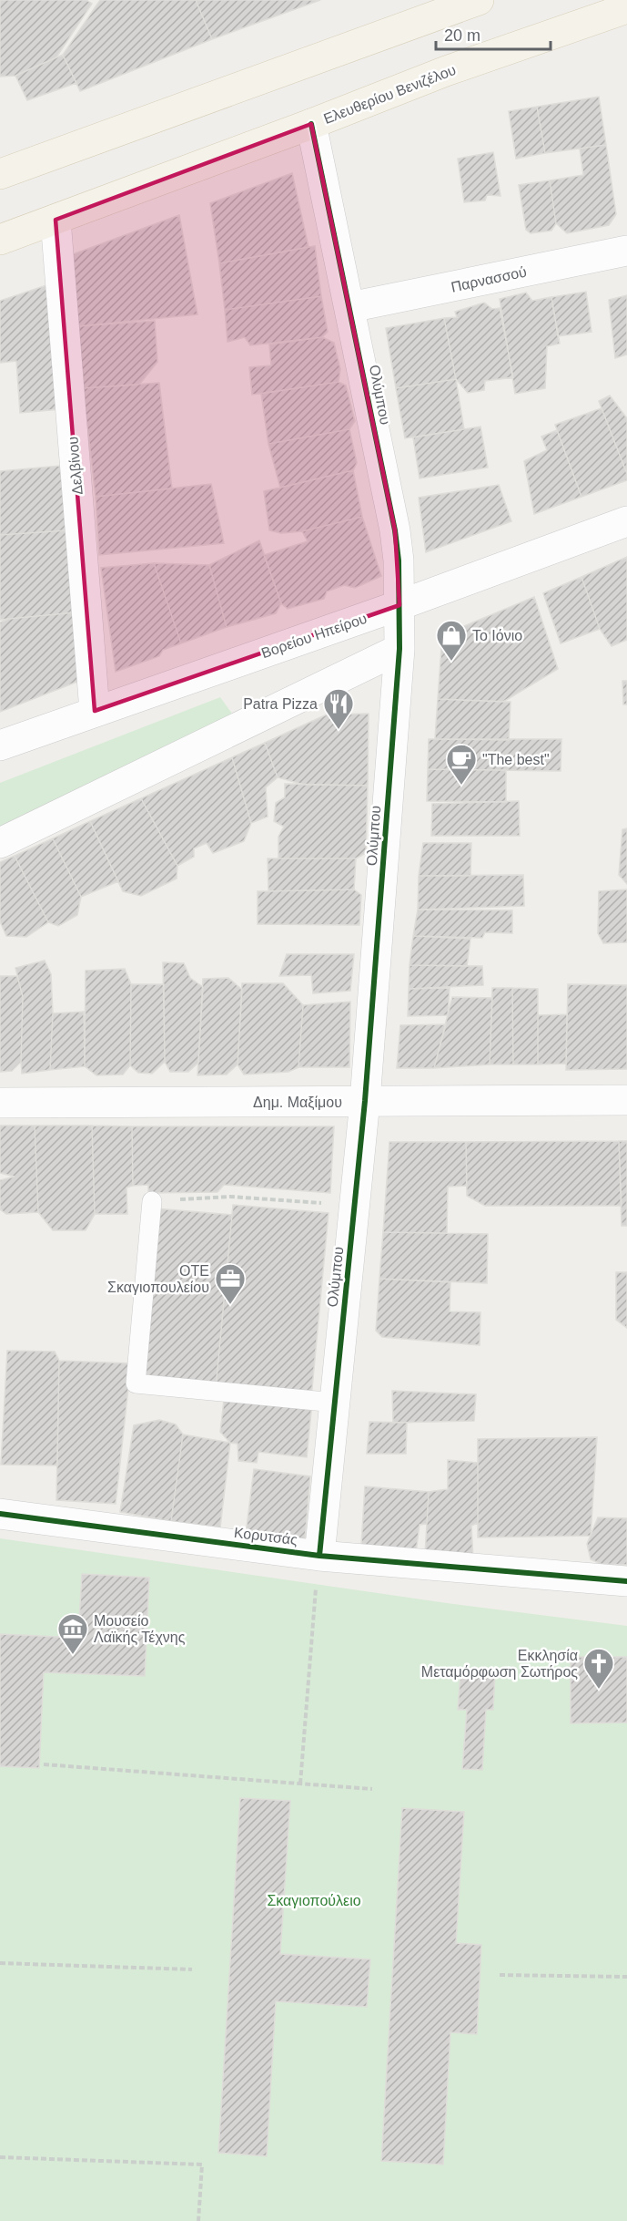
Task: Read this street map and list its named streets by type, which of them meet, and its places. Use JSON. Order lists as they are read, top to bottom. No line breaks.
{"streets":{"main road":["Ελευθερίου Βενιζέλου"],"street":["Παρνασσού","Ολύμπου","Δελβίνου","Βορείου Ηπείρου","Δημ. Μαξίμου","Κορυτσάς"]},"crossings":[["Ελευθερίου Βενιζέλου","Ολύμπου"],["Ελευθερίου Βενιζέλου","Δελβίνου"],["Παρνασσού","Ολύμπου"],["Ολύμπου","Βορείου Ηπείρου"],["Ολύμπου","Δημ. Μαξίμου"],["Ολύμπου","Κορυτσάς"],["Δελβίνου","Βορείου Ηπείρου"]],"parks":["Σκαγιοπούλειο"],"places":{"shop":["Το Ιόνιο"],"restaurant":["Patra Pizza"],"cafe":["\"The best\""],"office":["ΟΤΕ Σκαγιοπουλείου"],"museum":["Μουσείο Λαϊκής Τέχνης"],"church":["Εκκλησία Μεταμόρφωση Σωτήρος"]},"scale_bar":"20 m"}
